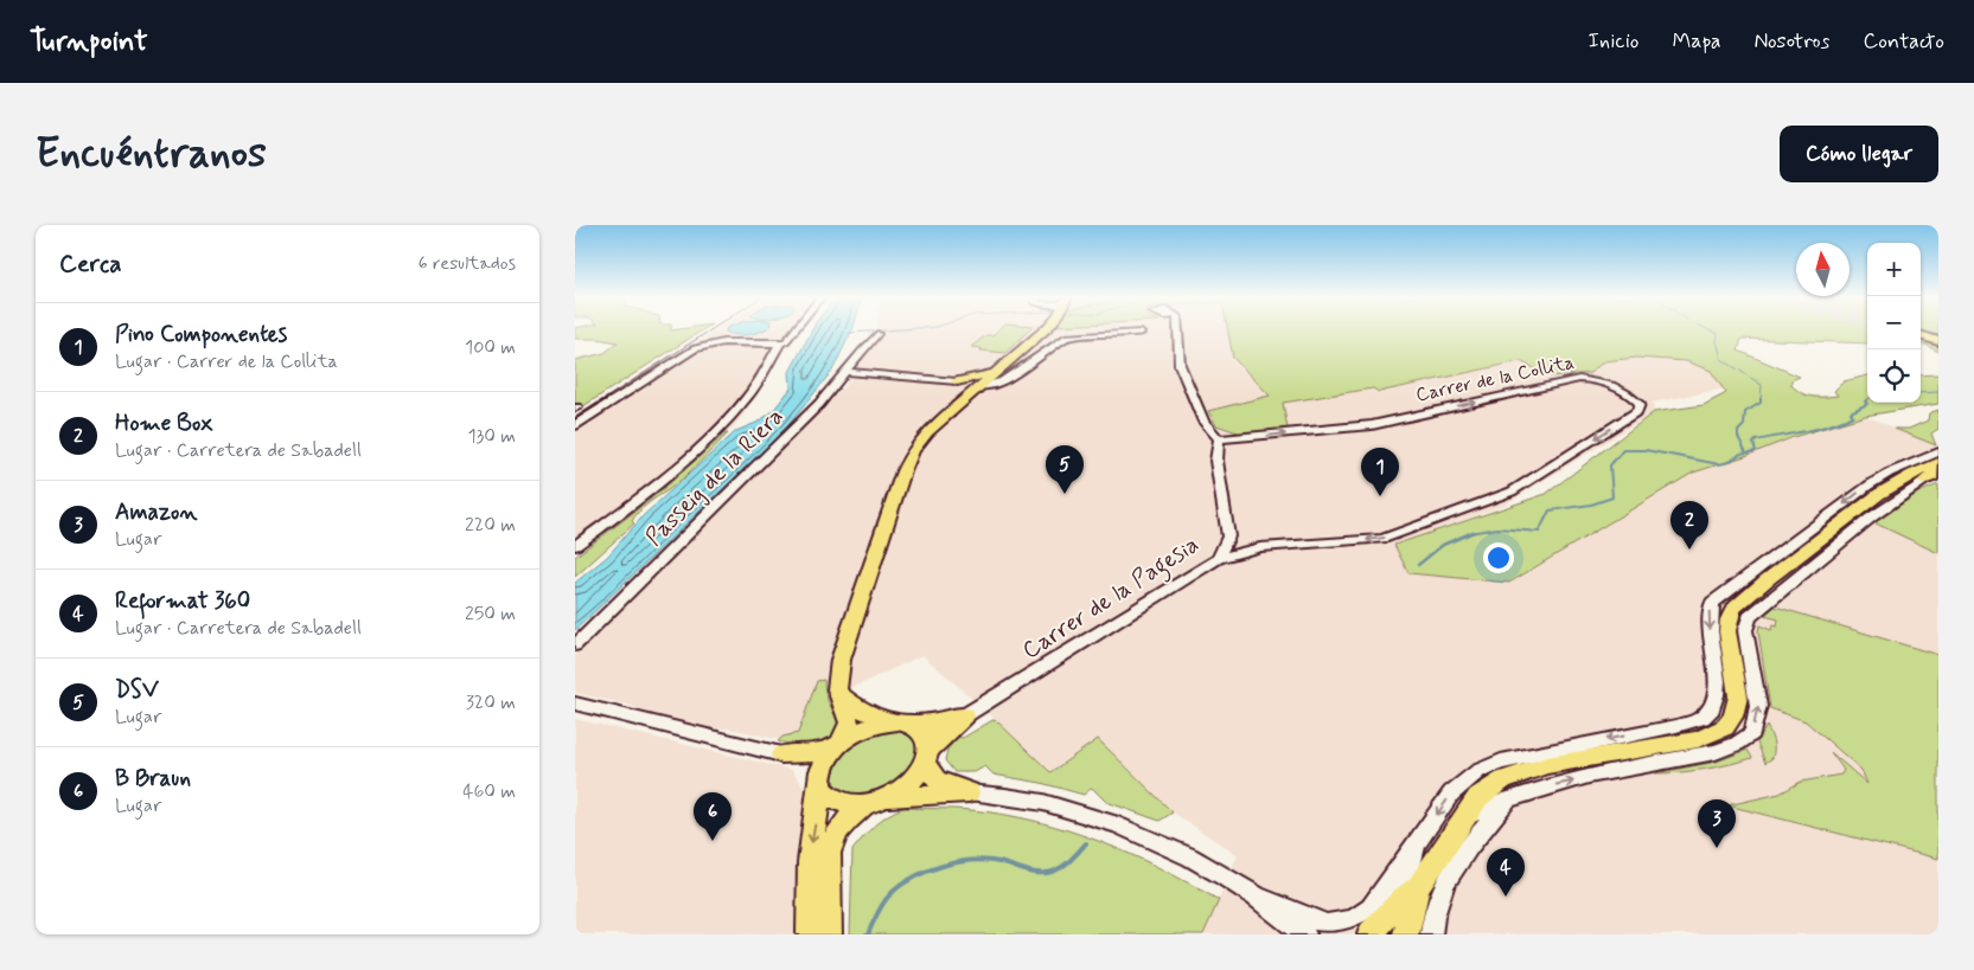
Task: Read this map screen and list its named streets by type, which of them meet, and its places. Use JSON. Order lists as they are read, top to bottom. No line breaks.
{"streets":{"street":["Carrer de la Collita","Passeig de la Riera","Carrer de la Pagesia"]},"crossings":[["Carrer de la Collita","Carrer de la Pagesia"]],"north":"top","page":{"header":"Turnpoint","nav":["Inicio","Mapa","Nosotros","Contacto"],"buttons":"Cómo llegar","title":"Encuéntranos","heading":["Cerca","6 resultados"],"map_buttons":["+","−"],"list":[{"mark":"1","name":"Pino Componentes","note":"Lugar · Carrer de la Collita","value":"100 m"},{"mark":"2","name":"Home Box","note":"Lugar · Carretera de Sabadell","value":"130 m"},{"mark":"3","name":"Amazon","note":"Lugar","value":"220 m"},{"mark":"4","name":"Reformat 360","note":"Lugar · Carretera de Sabadell","value":"250 m"},{"mark":"5","name":"DSV","note":"Lugar","value":"320 m"},{"mark":"6","name":"B Braun","note":"Lugar","value":"460 m"}],"pins":["5","1","2","6","3","4"]}}
